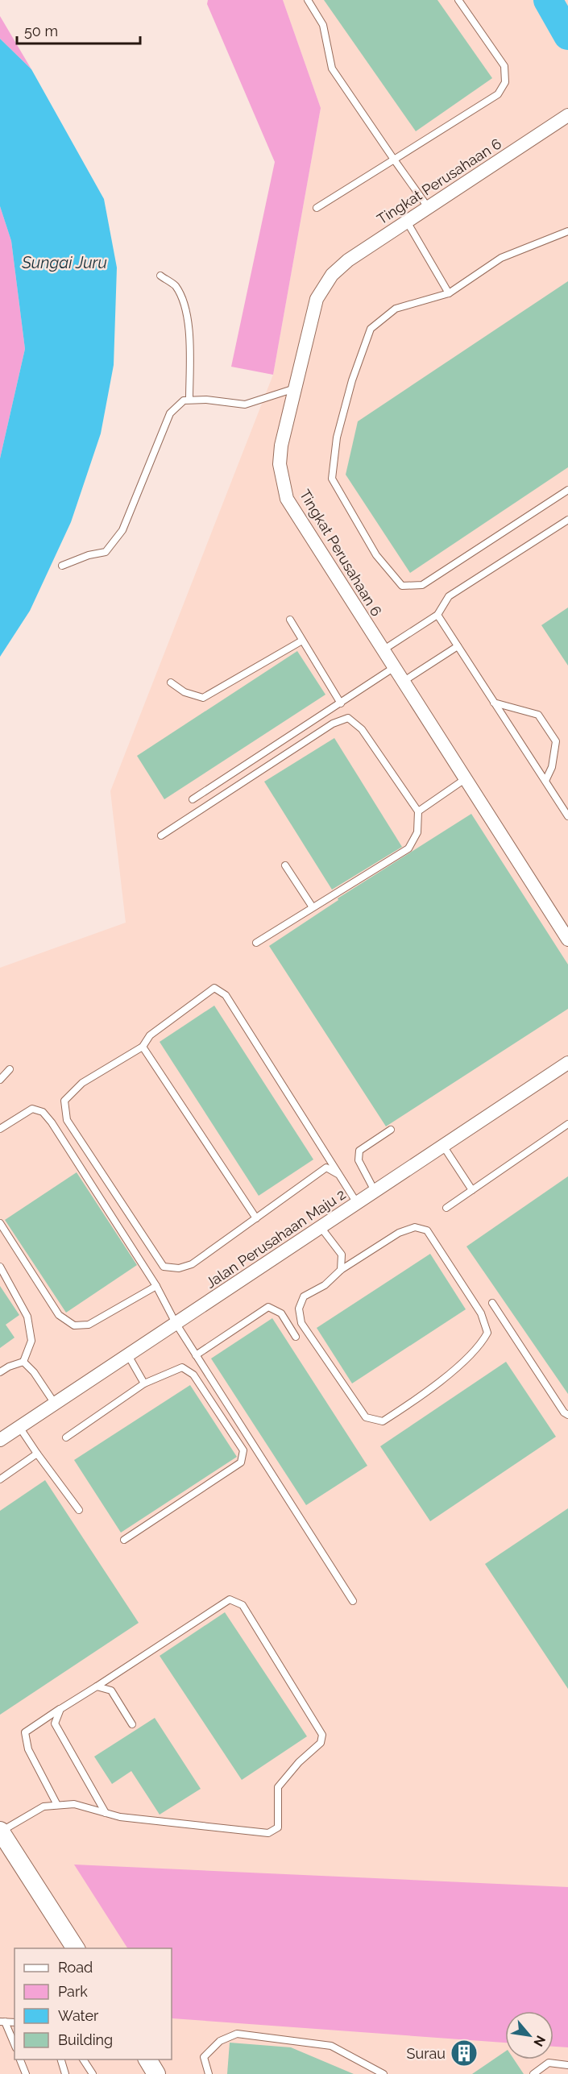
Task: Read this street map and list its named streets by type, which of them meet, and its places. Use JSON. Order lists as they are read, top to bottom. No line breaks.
{"streets":{"street":["Tingkat Perusahaan 6","Jalan Perusahaan Maju 2"]},"water":["Sungai Juru"],"places":{"building":["Surau"]},"legend":["Road","Park","Water","Building"],"scale_bar":"50 m","north":"bottom right"}
